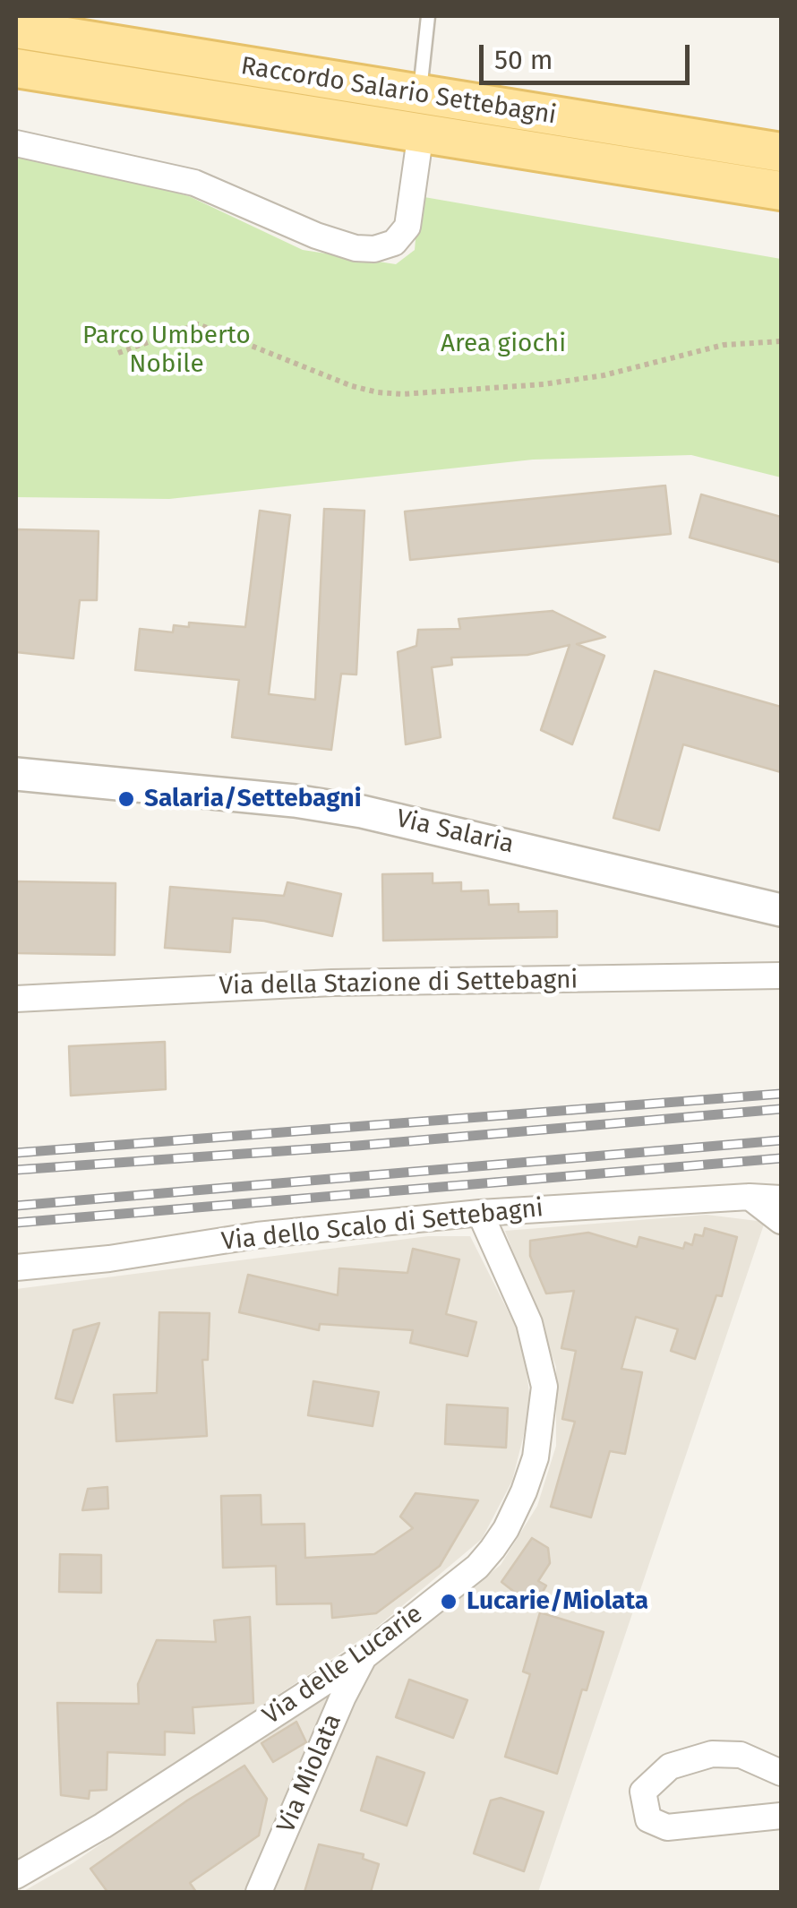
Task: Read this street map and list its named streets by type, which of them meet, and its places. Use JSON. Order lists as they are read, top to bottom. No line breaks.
{"streets":{"main road":["Raccordo Salario Settebagni"],"street":["Via Salaria","Via della Stazione di Settebagni","Via dello Scalo di Settebagni","Via delle Lucarie","Via Miolata"]},"crossings":[["Via dello Scalo di Settebagni","Via delle Lucarie"],["Via delle Lucarie","Via Miolata"]],"parks":["Parco Umberto Nobile","Area giochi"],"places":["Salaria/Settebagni","Lucarie/Miolata"],"scale_bar":"50 m"}
